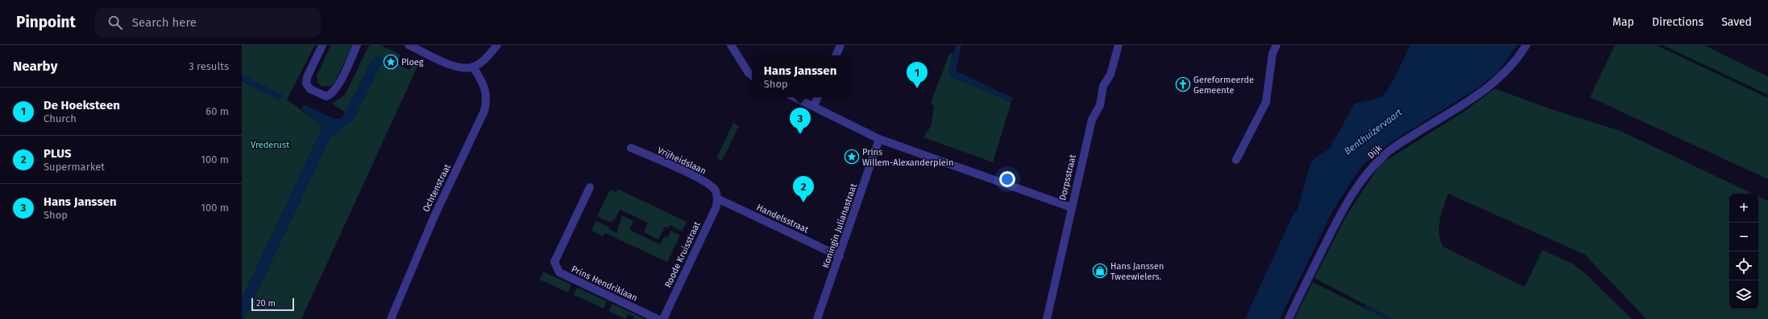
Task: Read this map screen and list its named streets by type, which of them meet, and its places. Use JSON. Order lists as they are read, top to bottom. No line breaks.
{"streets":{"street":["Dijk","Vrijheidslaan","Dorpsstraat","Ochtenstraat","Handelsstraat","Koningin Julianastraat","Roode Kruisstraat","Prins Hendriklaan"]},"crossings":[["Vrijheidslaan","Handelsstraat"],["Vrijheidslaan","Roode Kruisstraat"],["Handelsstraat","Koningin Julianastraat"],["Handelsstraat","Roode Kruisstraat"]],"water":["Benthuizervaart"],"parks":["Vrederust"],"places":{"place":["Ploeg","Prins Willem-Alexanderplein"],"church":["Gereformeerde Gemeente"],"shop":["Hans Janssen Tweewielers."]},"scale_bar":"20 m","page":{"header":"Pinpoint","search":"Search here","nav":["Map","Directions","Saved"],"heading":["Nearby","3 results"],"popup":["Hans Janssen","Shop"],"pins":["1","3","2"],"list":[{"mark":"1","name":"De Hoeksteen","note":"Church","value":"60 m"},{"mark":"2","name":"PLUS","note":"Supermarket","value":"100 m"},{"mark":"3","name":"Hans Janssen","note":"Shop","value":"100 m"}],"map_buttons":["+","−"],"scale":"20 m"}}
